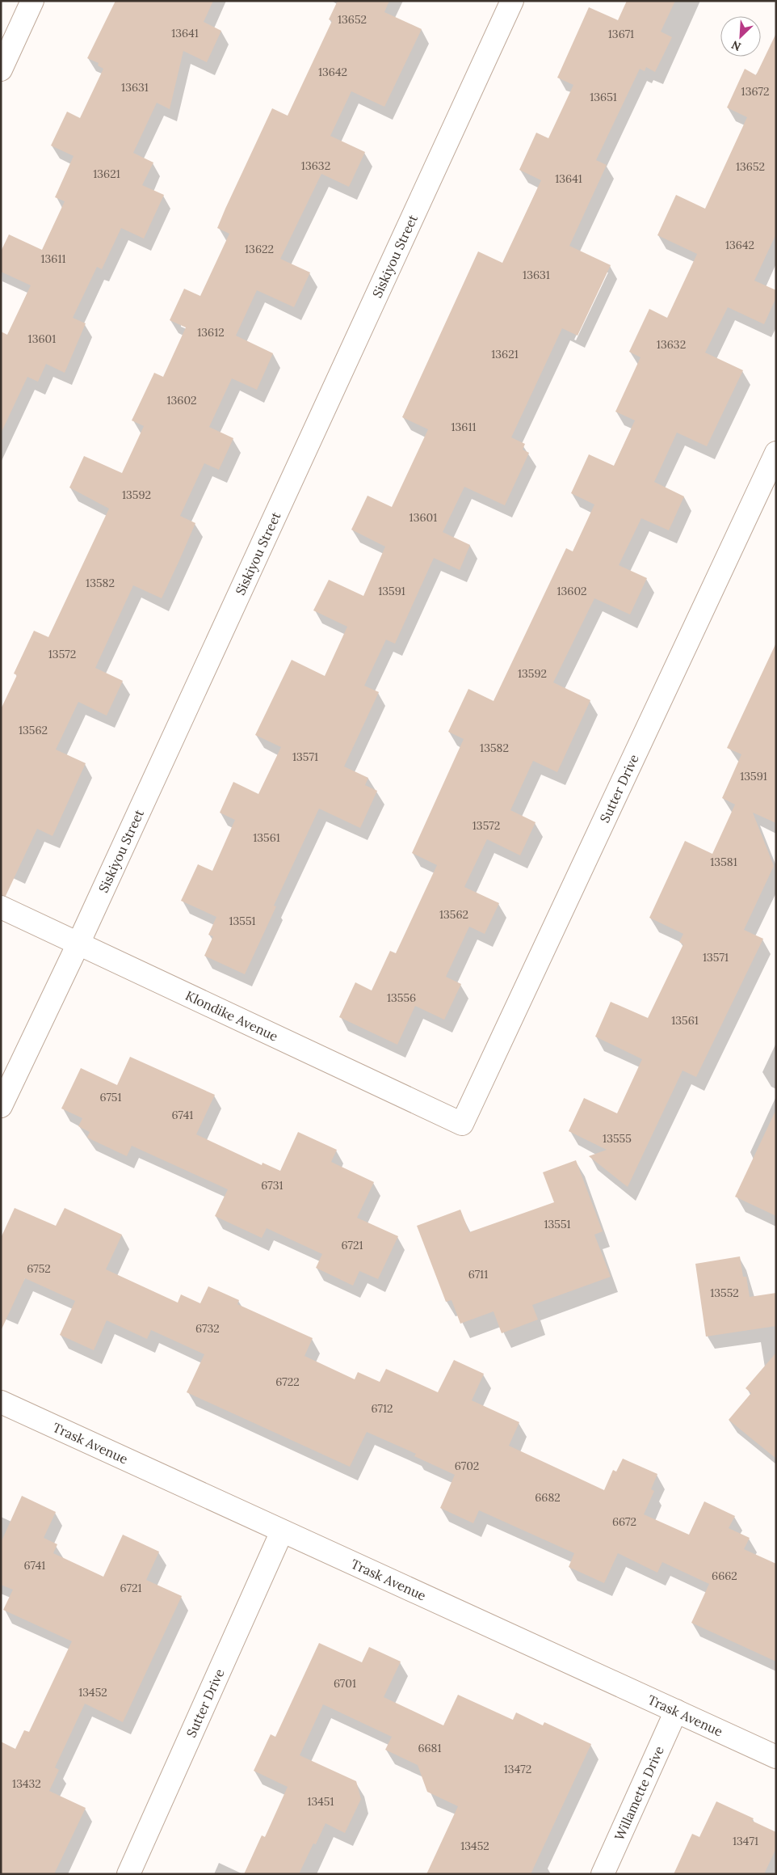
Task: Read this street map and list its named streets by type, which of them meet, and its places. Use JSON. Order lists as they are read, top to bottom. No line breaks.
{"streets":{"street":["Siskiyou Street","Sutter Drive","Klondike Avenue","Trask Avenue","Willamette Drive"]},"crossings":[["Siskiyou Street","Klondike Avenue"],["Sutter Drive","Klondike Avenue"],["Sutter Drive","Trask Avenue"],["Trask Avenue","Willamette Drive"]],"house_numbers":["13652","13641","13671","13642","13631","13672","13651","13632","13652","13621","13641","13642","13622","13611","13631","13612","13601","13632","13621","13602","13611","13592","13601","13582","13591","13602","13572","13592","13562","13582","13571","13591","13572","13561","13581","13562","13551","13571","13556","13561","6751","6741","13555","6731","13551","6721","6752","6711","13552","6732","6722","6712","6702","6682","6672","6741","6662","6721","6701","13452","6681","13472","13432","13451","13471","13452"],"north":"bottom left"}
